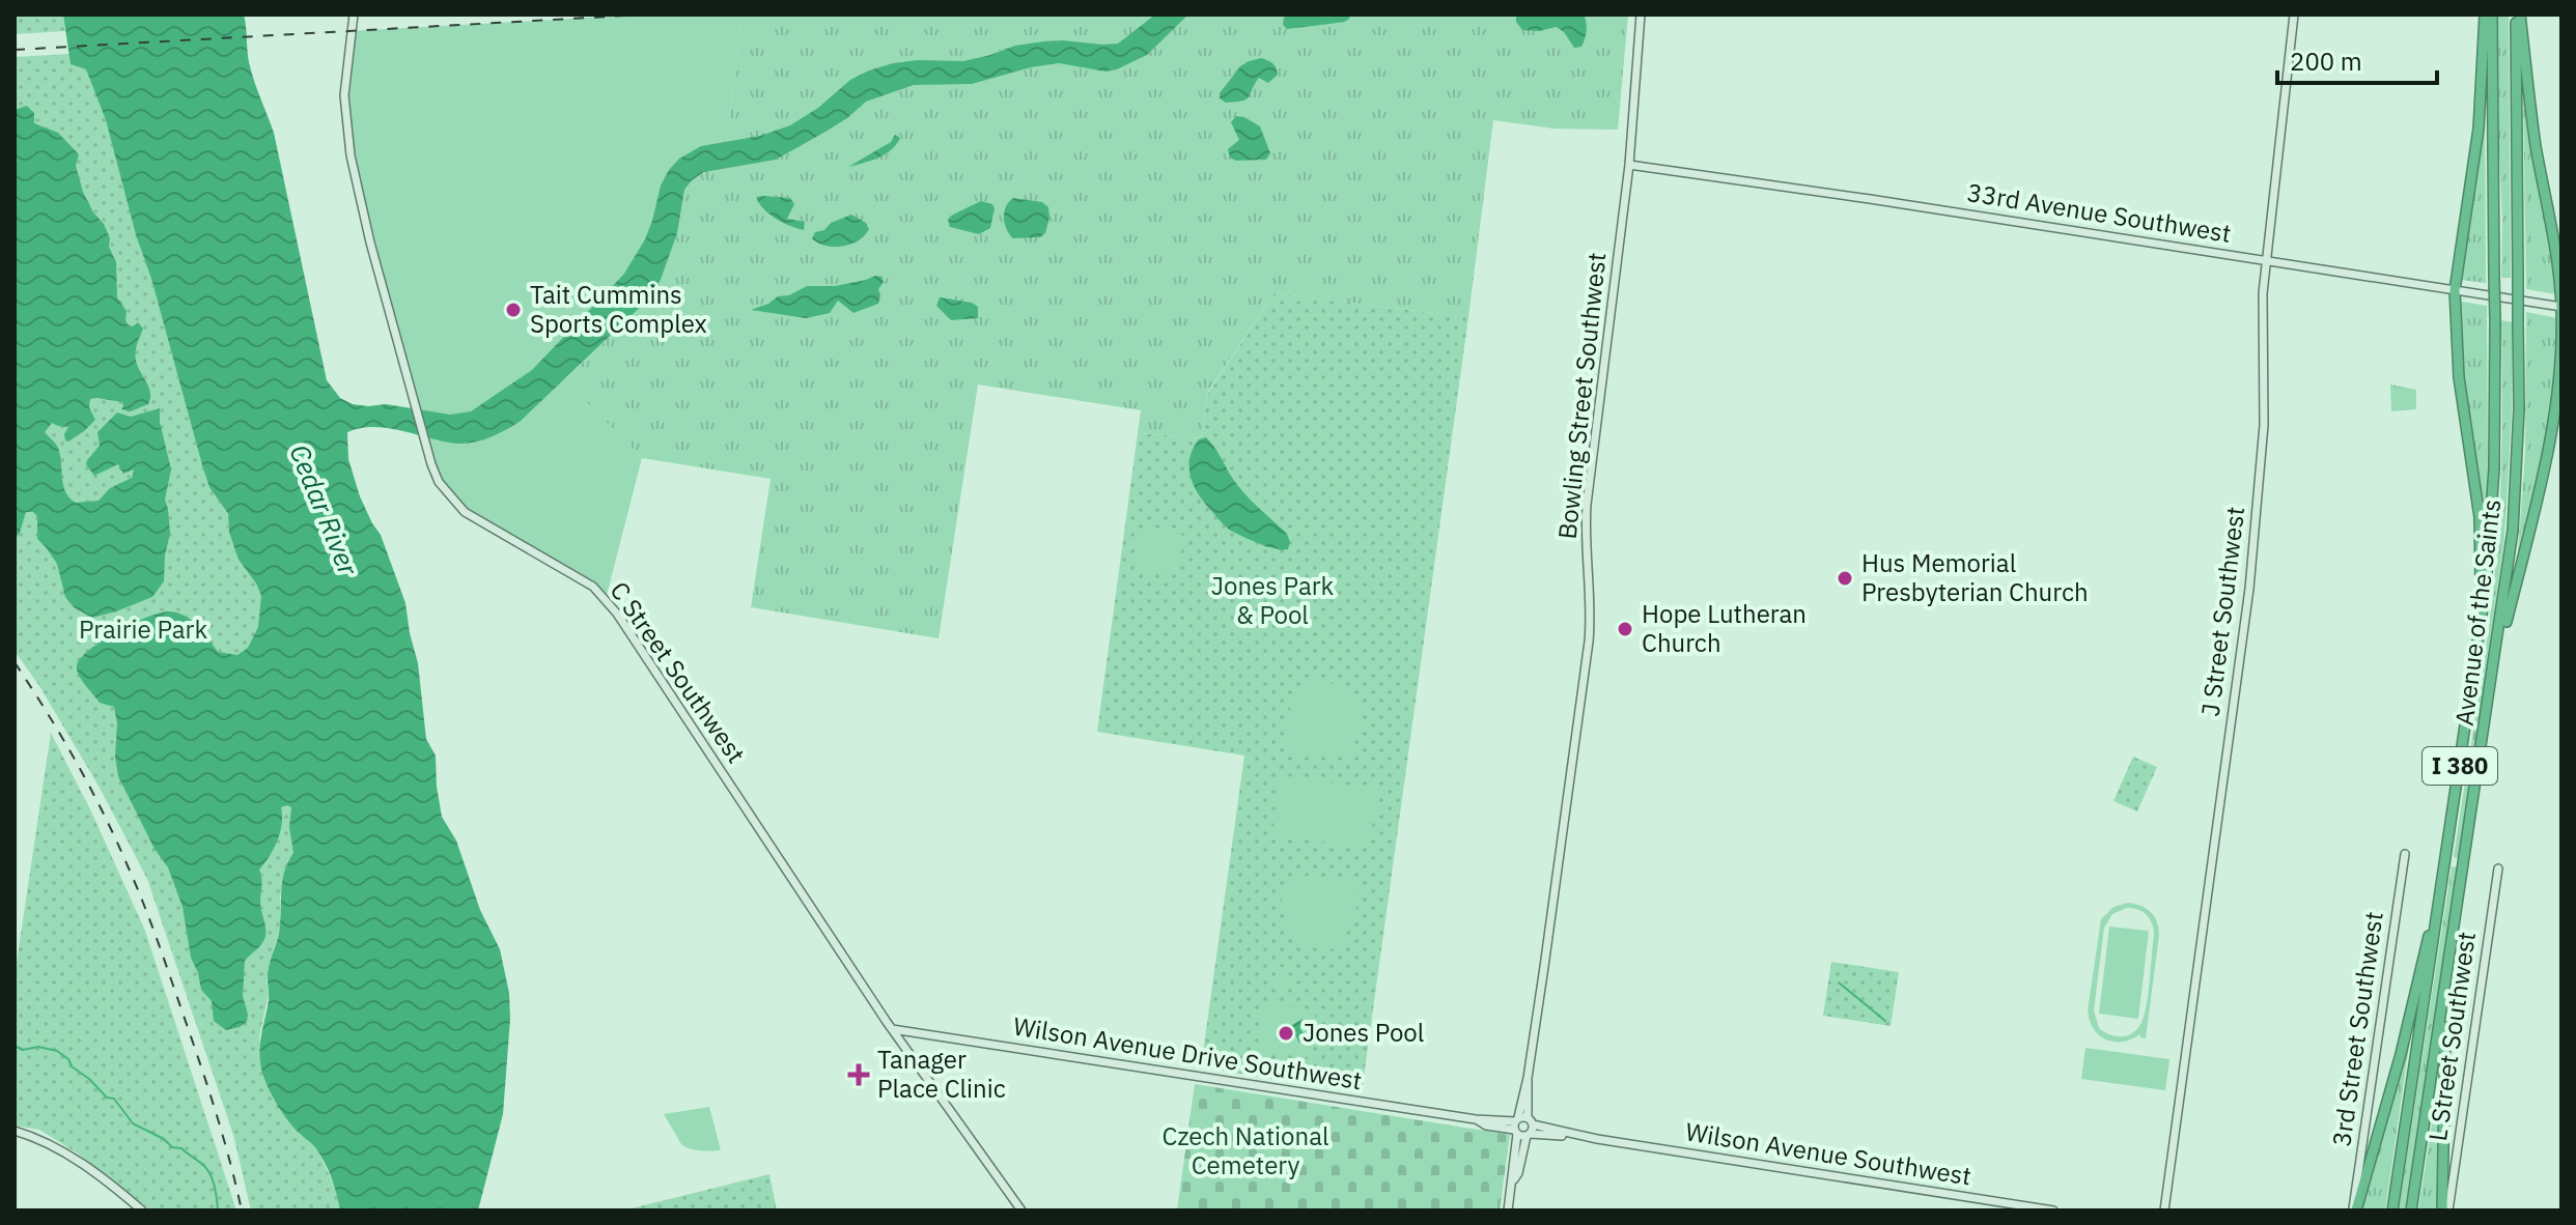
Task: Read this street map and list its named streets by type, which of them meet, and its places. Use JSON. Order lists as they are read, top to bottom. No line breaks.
{"streets":{"highway":["Avenue of the Saints","I 380"],"street":["33rd Avenue Southwest","Bowling Street Southwest","J Street Southwest","C Street Southwest","3rd Street Southwest","L Street Southwest","Wilson Avenue Drive Southwest","Wilson Avenue Southwest"]},"crossings":[["33rd Avenue Southwest","Bowling Street Southwest"],["33rd Avenue Southwest","J Street Southwest"],["Bowling Street Southwest","Wilson Avenue Drive Southwest"],["Bowling Street Southwest","Wilson Avenue Southwest"],["C Street Southwest","Wilson Avenue Drive Southwest"],["Wilson Avenue Drive Southwest","Wilson Avenue Southwest"]],"water":["Cedar River"],"parks":["Jones Park & Pool","Prairie Park","Czech National Cemetery"],"places":{"other":["Tait Cummins Sports Complex","Hus Memorial Presbyterian Church","Hope Lutheran Church","Jones Pool"],"health":["Tanager Place Clinic"]},"scale_bar":"200 m"}
